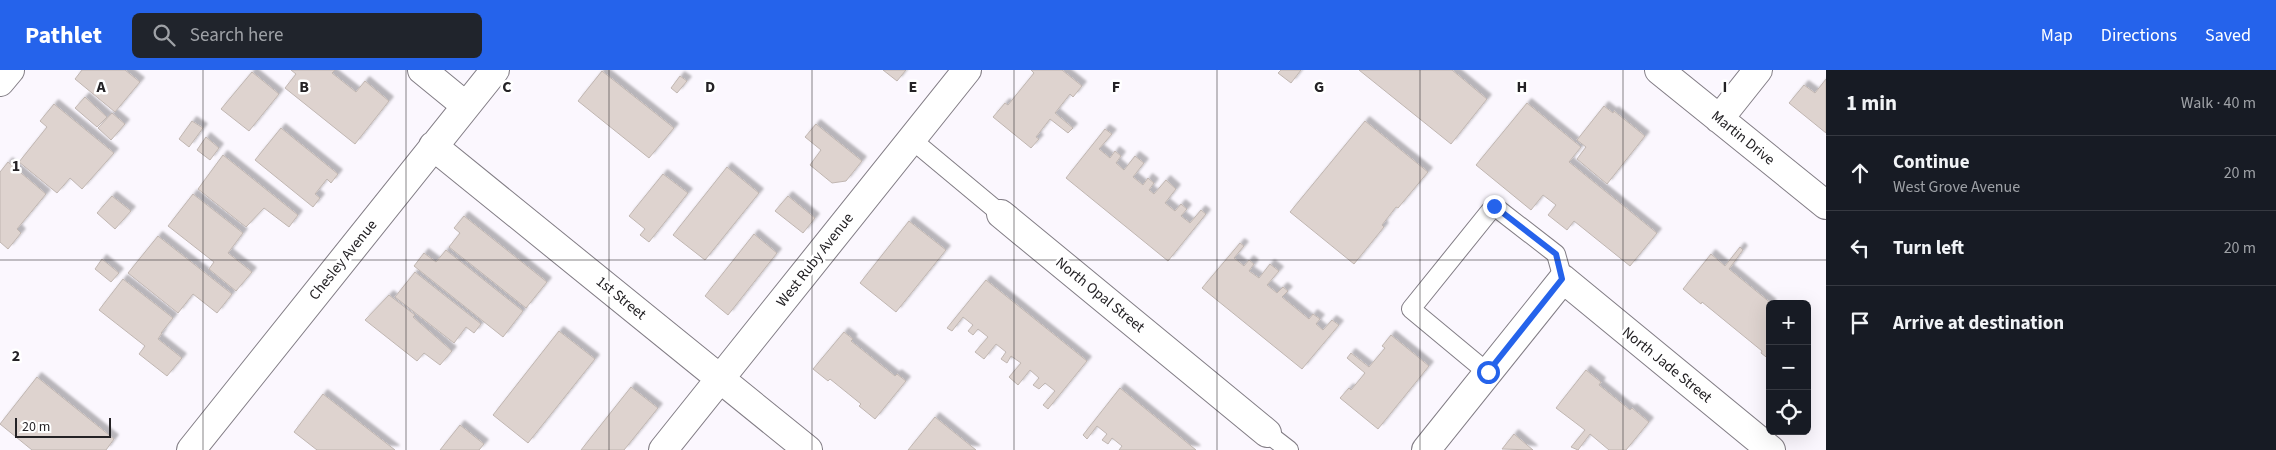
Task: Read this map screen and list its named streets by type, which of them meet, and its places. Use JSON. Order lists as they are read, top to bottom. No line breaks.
{"streets":{"street":["Martin Drive","Chesley Avenue","West Ruby Avenue","North Opal Street","1st Street","North Jade Street"]},"crossings":[["Chesley Avenue","1st Street"],["West Ruby Avenue","North Opal Street"],["West Ruby Avenue","1st Street"]],"scale_bar":"20 m","page":{"header":"Pathlet","search":"Search here","nav":["Map","Directions","Saved"],"heading":["1 min","Walk · 40 m"],"list":[["Continue","West Grove Avenue","20 m"],["Turn left","20 m"],"Arrive at destination"],"map_buttons":["+","−"],"scale":"20 m"},"grid":{"columns":["A","B","C","D","E","F","G","H","I"],"rows":["1","2"]}}
